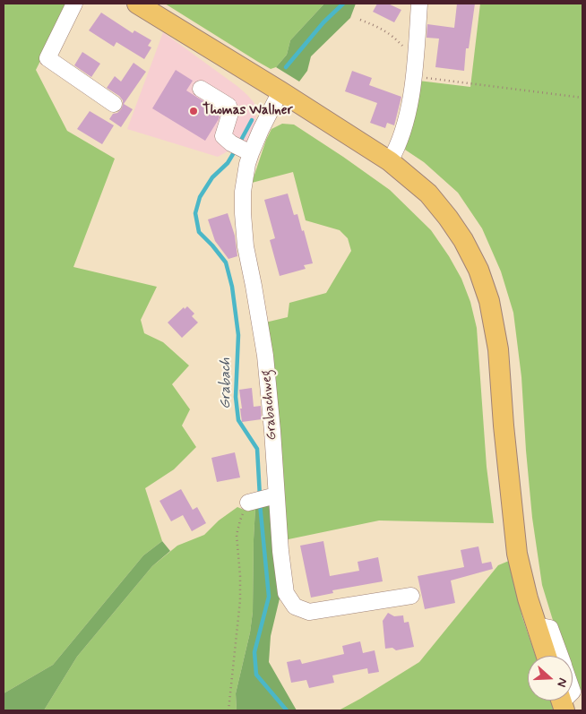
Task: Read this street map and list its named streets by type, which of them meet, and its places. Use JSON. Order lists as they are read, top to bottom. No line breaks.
{"streets":{"street":["Grabachweg"]},"water":["Grabach"],"places":["Thomas Wallner"],"north":"right"}
